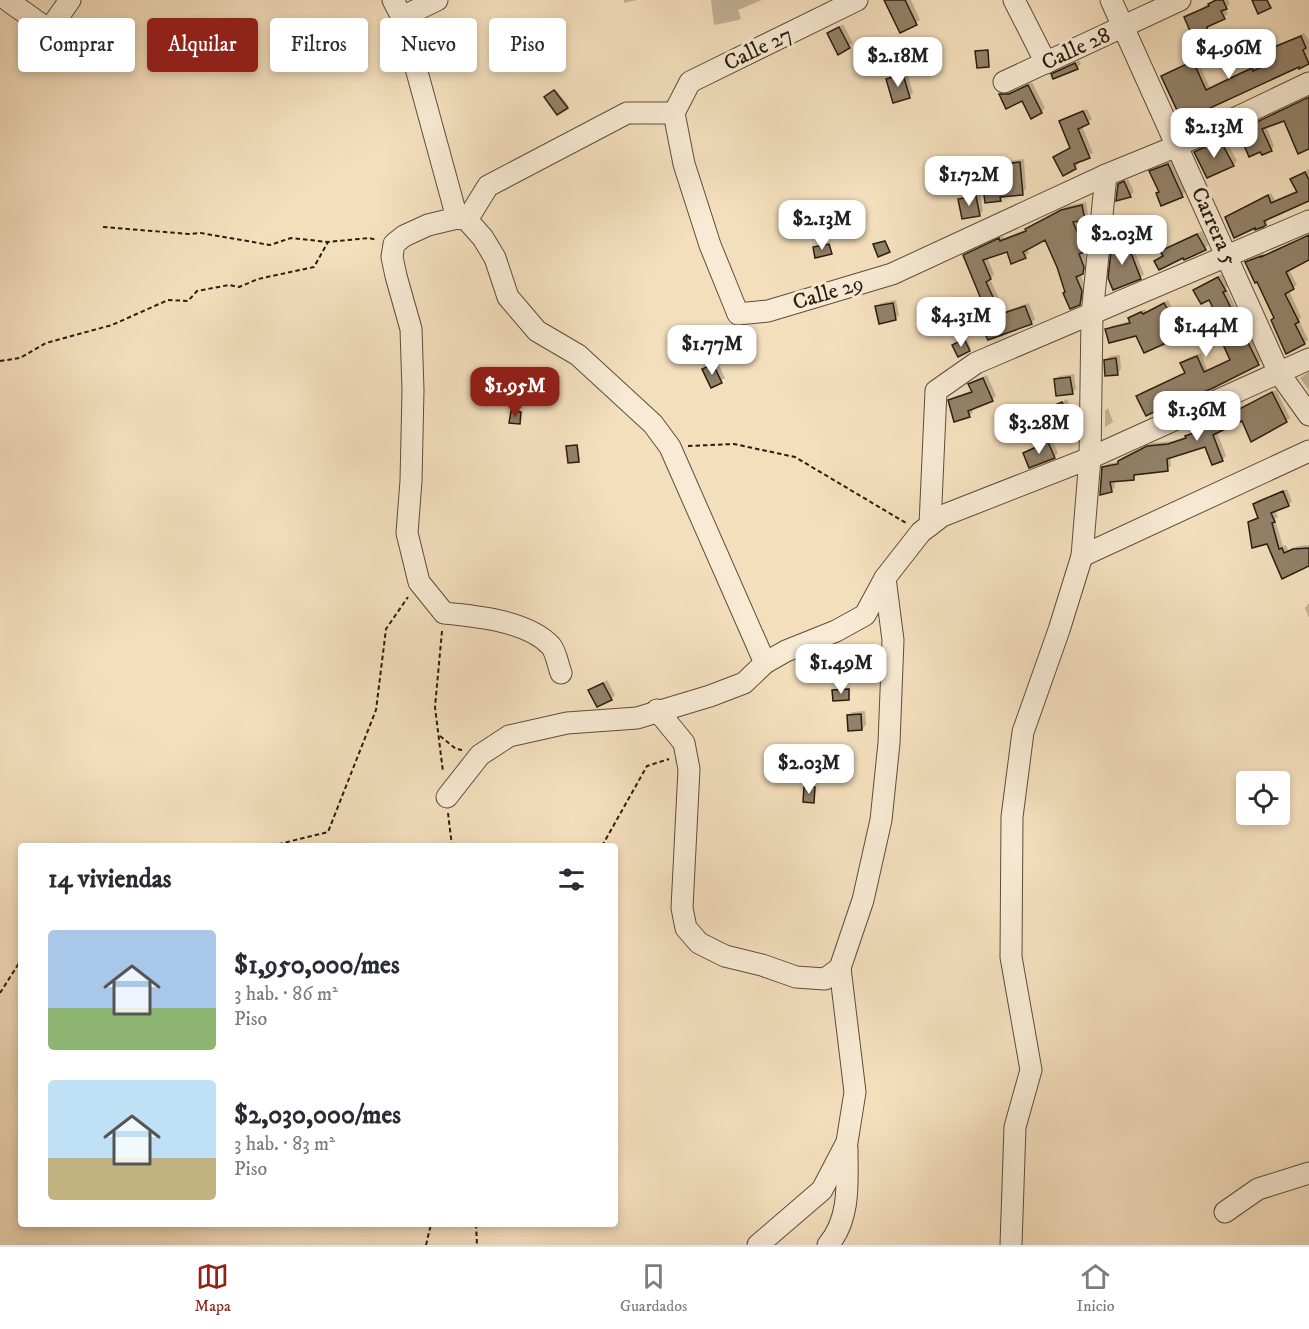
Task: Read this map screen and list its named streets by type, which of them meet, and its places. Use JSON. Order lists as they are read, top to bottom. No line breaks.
{"streets":{"street":["Calle 27","Calle 28","Carrera 5","Calle 29"]},"crossings":[["Calle 27","Calle 29"],["Calle 28","Carrera 5"],["Carrera 5","Calle 29"]],"page":{"chip":["Comprar","Alquilar","Filtros","Nuevo","Piso"],"price":["$4.96M","$2.18M","$2.13M","$1.72M","$2.13M","$2.03M","$4.31M","$1.44M","$1.77M","$1.95M","$1.36M","$3.28M","$1.49M","$2.03M"],"heading":"14 viviendas","list":[{"name":"$1,950,000/mes","note":"3 hab. · 86 m² · Piso"},{"name":"$2,030,000/mes","note":"3 hab. · 83 m² · Piso"}],"tabs":["Mapa","Guardados","Inicio"]}}
